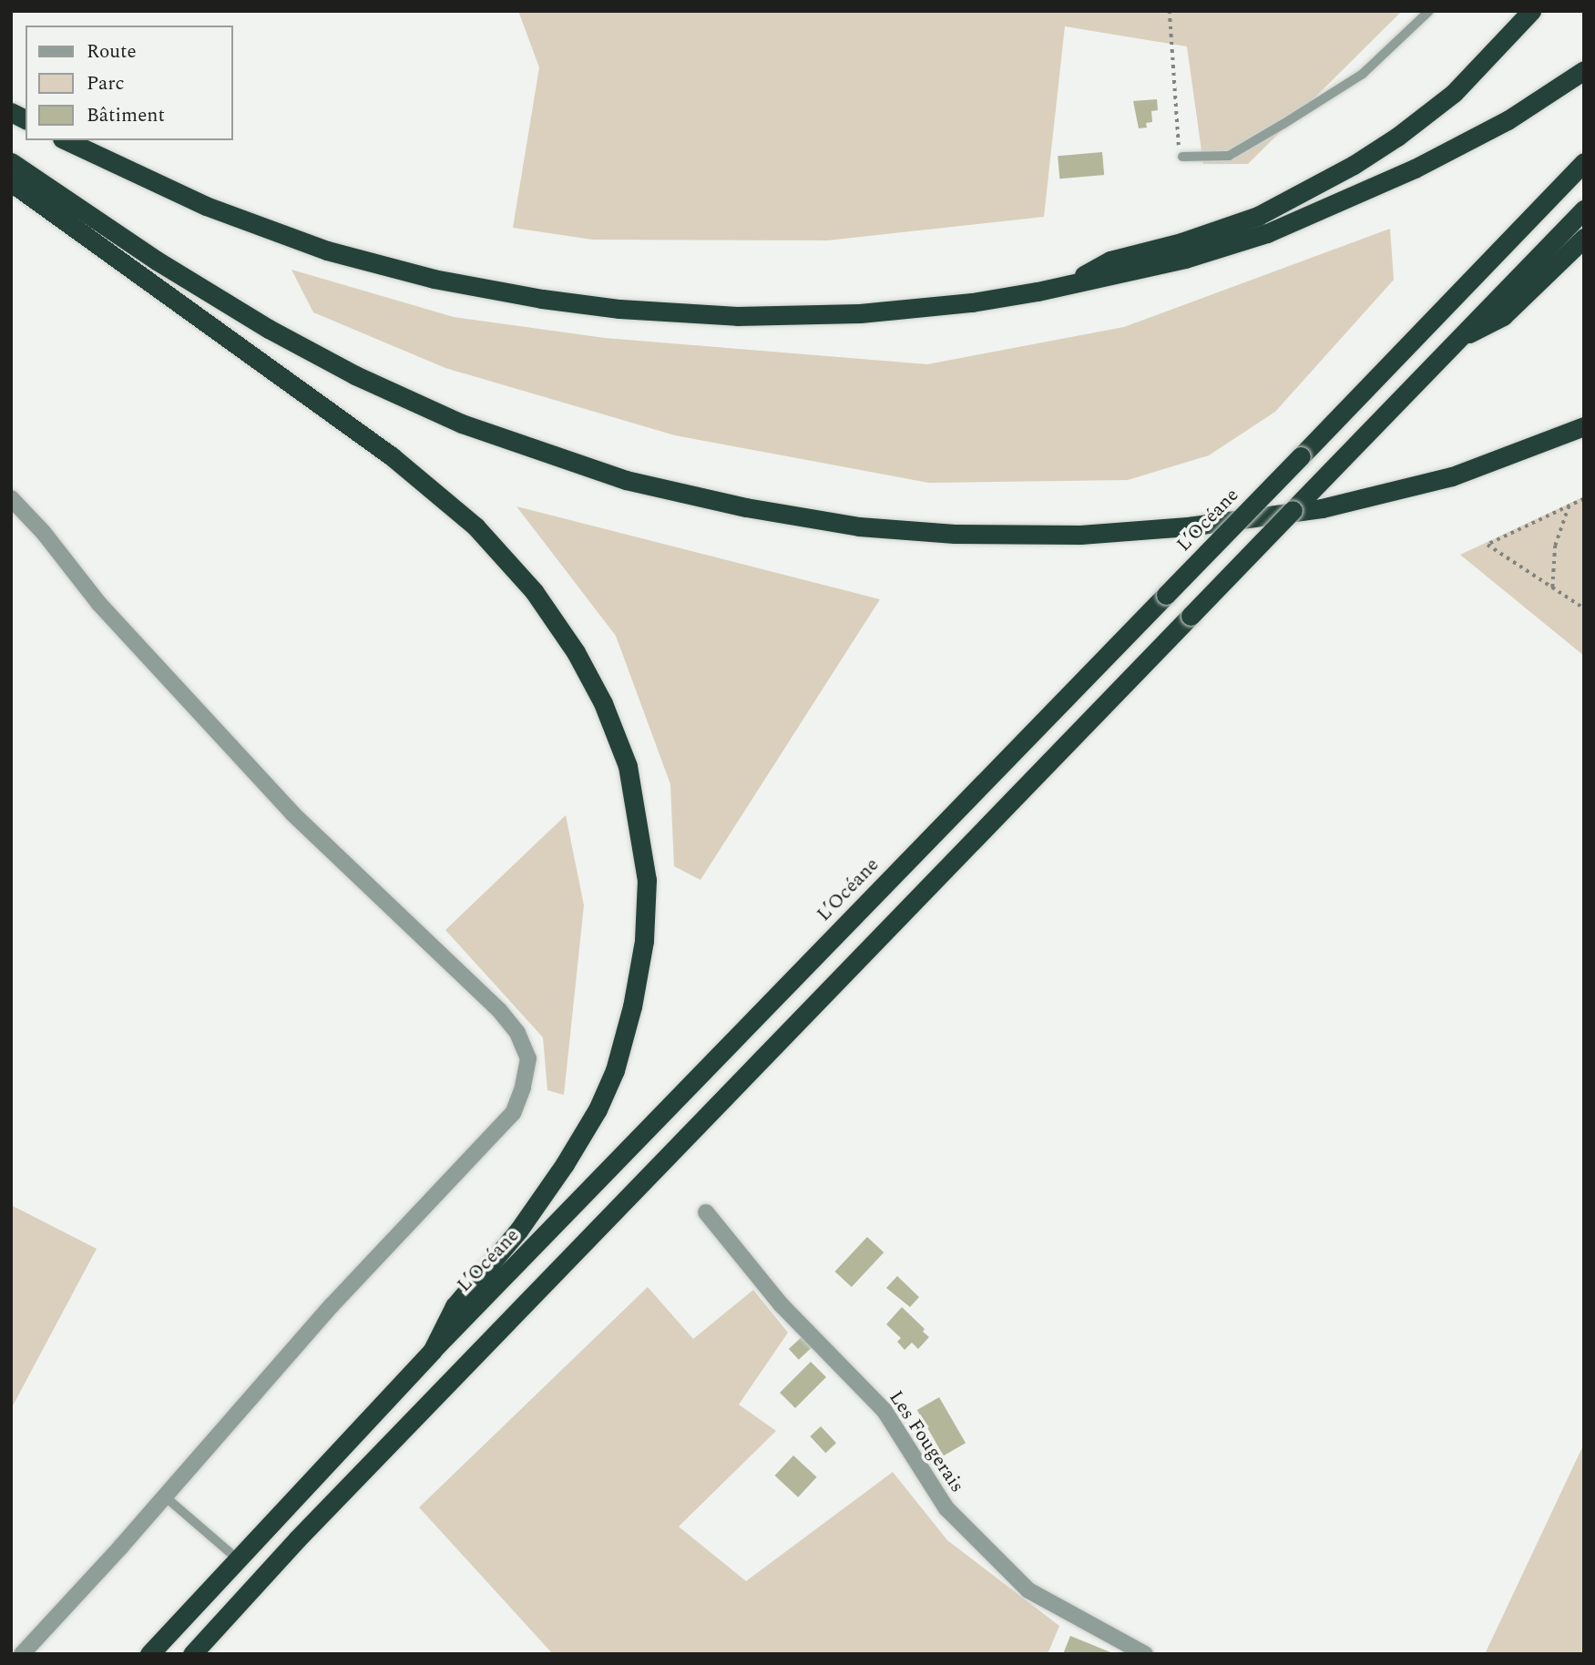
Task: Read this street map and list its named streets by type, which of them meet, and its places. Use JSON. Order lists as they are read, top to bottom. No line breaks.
{"streets":{"highway":["L’Océane"],"street":["Les Fougerais"]},"legend":["Route","Parc","Bâtiment"]}
